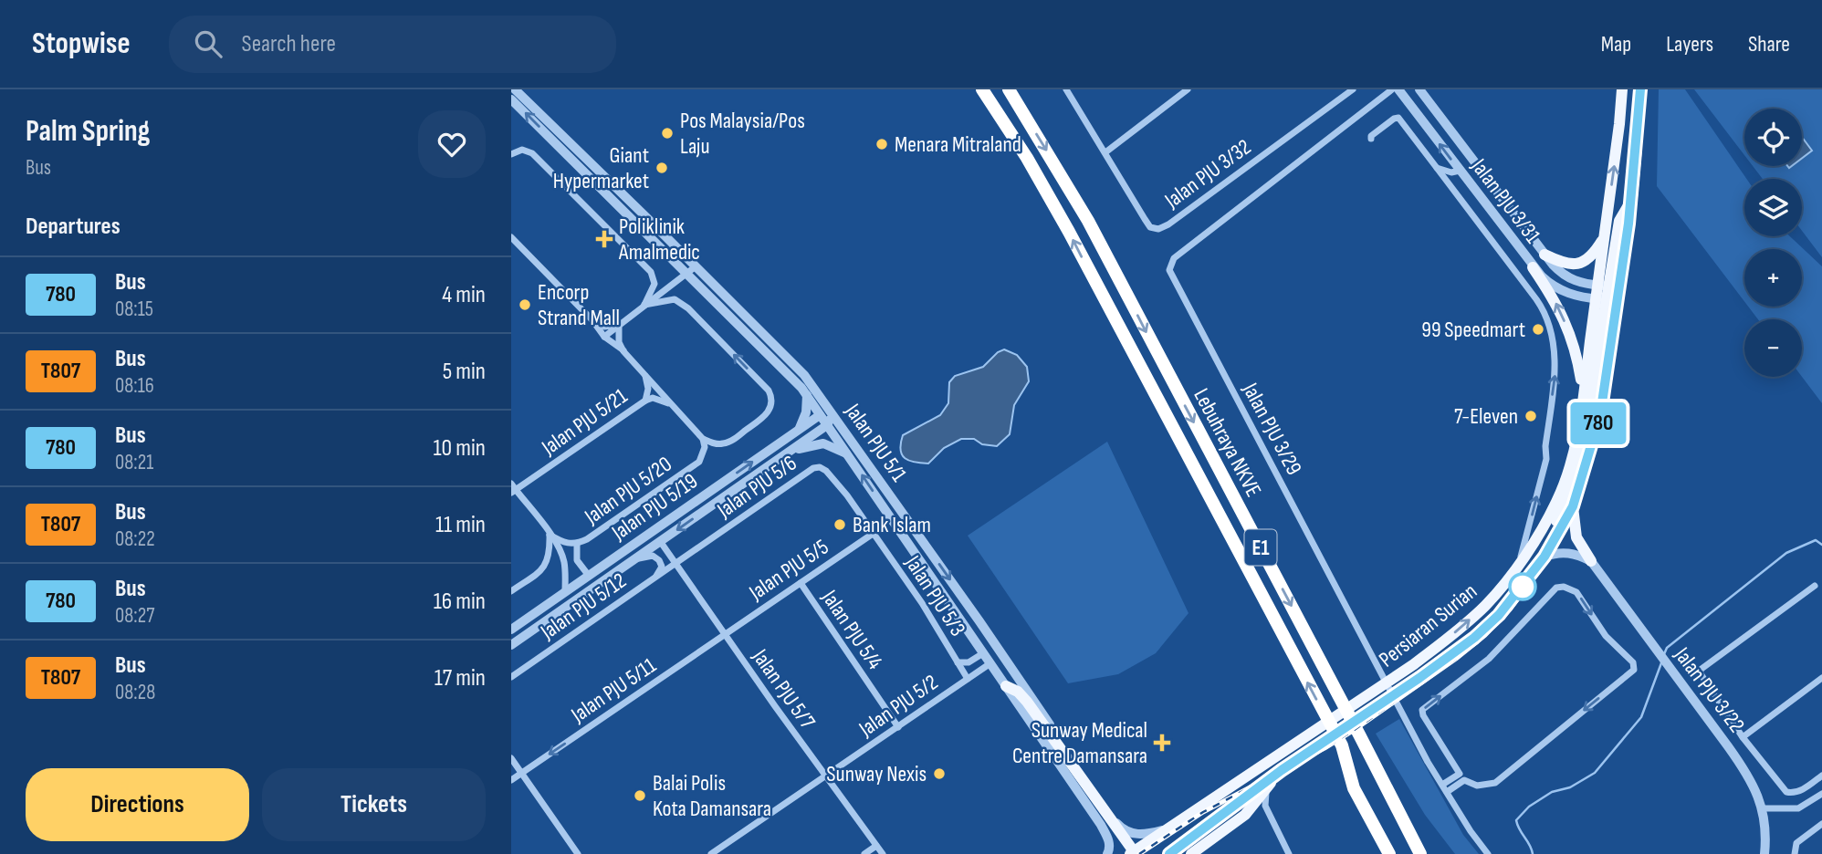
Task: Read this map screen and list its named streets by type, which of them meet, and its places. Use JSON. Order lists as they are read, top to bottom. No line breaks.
{"streets":{"highway":["Lebuhraya NKVE","E1"],"main road":["Persiaran Surian"],"street":["Jalan PJU 3/32","Jalan PJU 3/31","Jalan PJU 5/21","Jalan PJU 3/29","Jalan PJU 5/1","Jalan PJU 5/6","Jalan PJU 5/20","Jalan PJU 5/19","Jalan PJU 5/5","Jalan PJU 5/3","Jalan PJU 5/12","Jalan PJU 5/4","Jalan PJU 5/7","Jalan PJU 5/11","Jalan PJU 3/22","Jalan PJU 5/2"]},"crossings":[["Jalan PJU 3/31","Persiaran Surian"],["Jalan PJU 5/1","Jalan PJU 5/19"],["Jalan PJU 5/1","Jalan PJU 5/2"],["Jalan PJU 5/6","Jalan PJU 5/5"],["Jalan PJU 5/6","Jalan PJU 5/3"],["Jalan PJU 5/6","Jalan PJU 5/12"],["Jalan PJU 5/6","Jalan PJU 5/7"],["Jalan PJU 5/19","Jalan PJU 5/7"],["Jalan PJU 5/5","Jalan PJU 5/3"],["Jalan PJU 5/5","Jalan PJU 5/4"],["Jalan PJU 5/5","Jalan PJU 5/7"],["Jalan PJU 5/5","Jalan PJU 5/11"],["Jalan PJU 5/3","Jalan PJU 5/2"],["Jalan PJU 5/12","Jalan PJU 5/7"],["Jalan PJU 5/4","Jalan PJU 5/2"],["Jalan PJU 5/7","Jalan PJU 5/11"],["Jalan PJU 5/7","Jalan PJU 5/2"]],"one_way":["Jalan PJU 5/11"],"places":{"other":["Pos Malaysia/Pos Laju","Menara Mitraland","Giant Hypermarket","Encorp Strand Mall","99 Speedmart","7-Eleven","Bank Islam","Sunway Nexis","Balai Polis Kota Damansara"],"health":["Poliklinik Amalmedic","Sunway Medical Centre Damansara"]},"lines":["bus line 780"],"page":{"header":"Stopwise","search":"Search here","nav":["Map","Layers","Share"],"heading":[["Palm Spring","Bus"],"Departures"],"on_map":"780","map_buttons":["+","−"],"list":[{"mark":"780","name":"Bus","note":"08:15","value":"4 min"},{"mark":"T807","name":"Bus","note":"08:16","value":"5 min"},{"mark":"780","name":"Bus","note":"08:21","value":"10 min"},{"mark":"T807","name":"Bus","note":"08:22","value":"11 min"},{"mark":"780","name":"Bus","note":"08:27","value":"16 min"},{"mark":"T807","name":"Bus","note":"08:28","value":"17 min"}],"buttons":["Directions","Tickets"]}}
